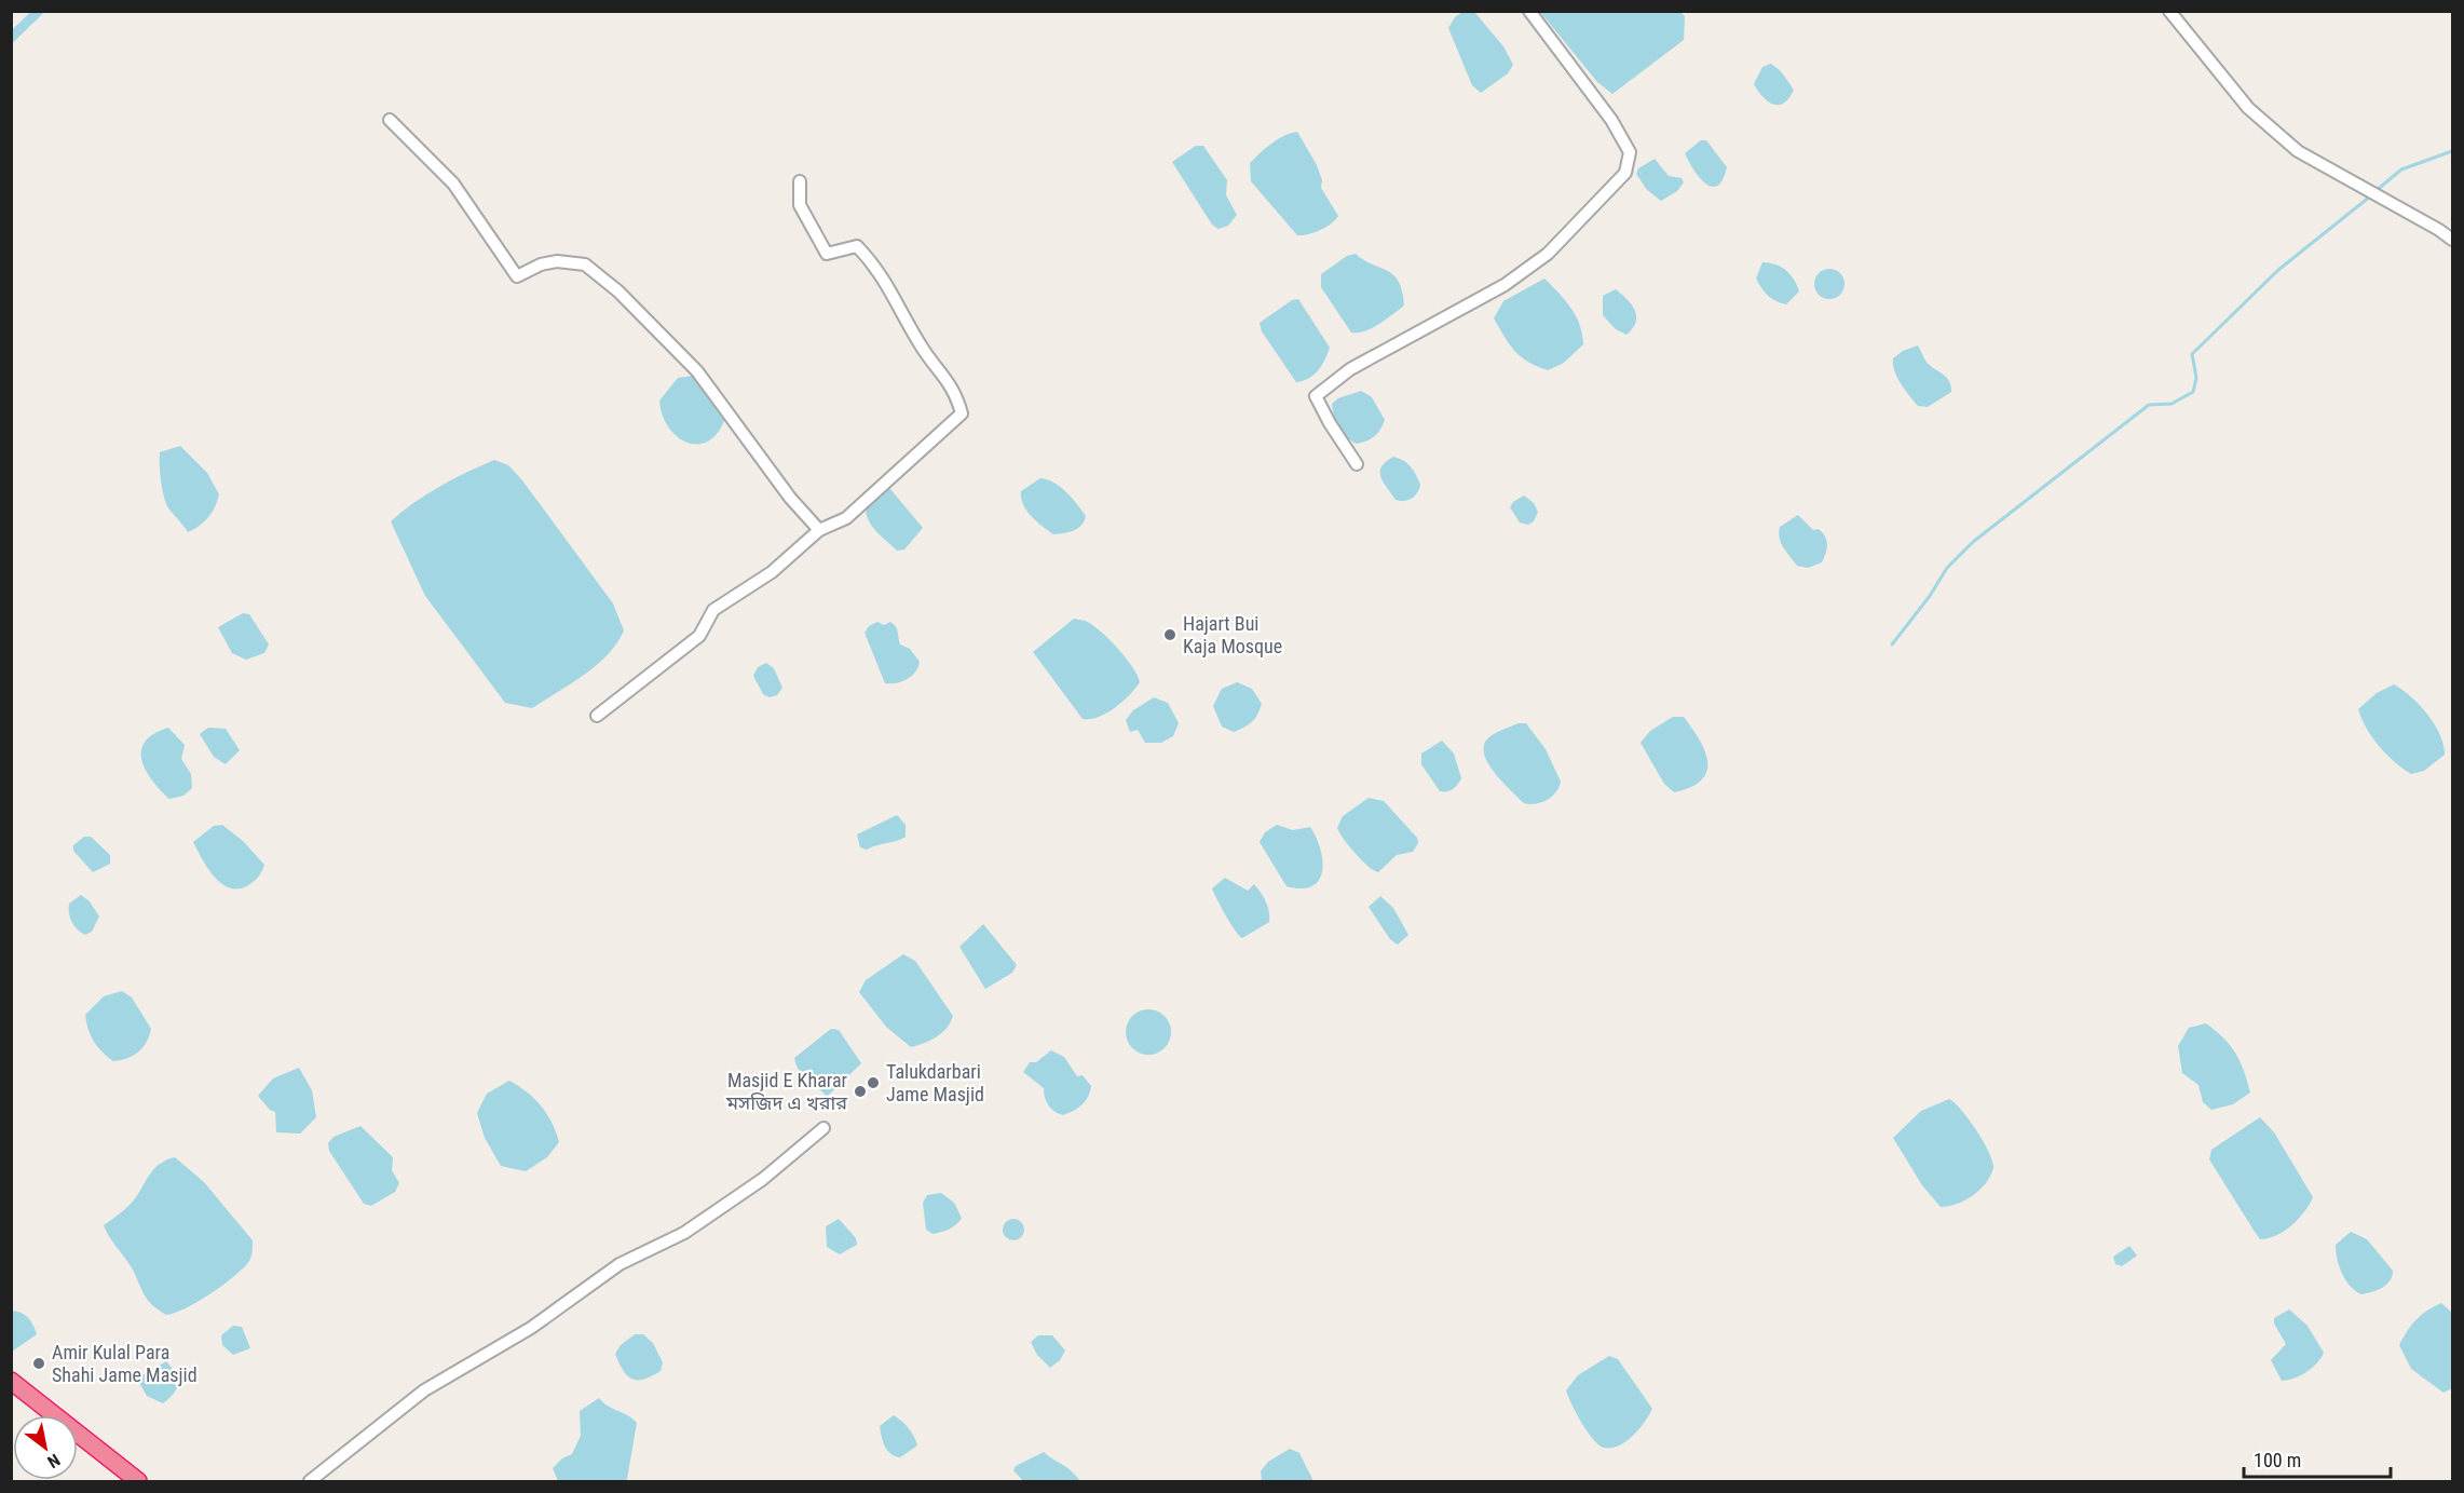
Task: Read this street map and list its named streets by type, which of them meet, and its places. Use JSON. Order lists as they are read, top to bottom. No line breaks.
{"places":["Hajart Bui Kaja Mosque","Talukdarbari Jame Masjid","Masjid E Kharar মসজিদ এ খরার","Amir Kulal Para Shahi Jame Masjid"],"scale_bar":"100 m","north":"bottom right"}
